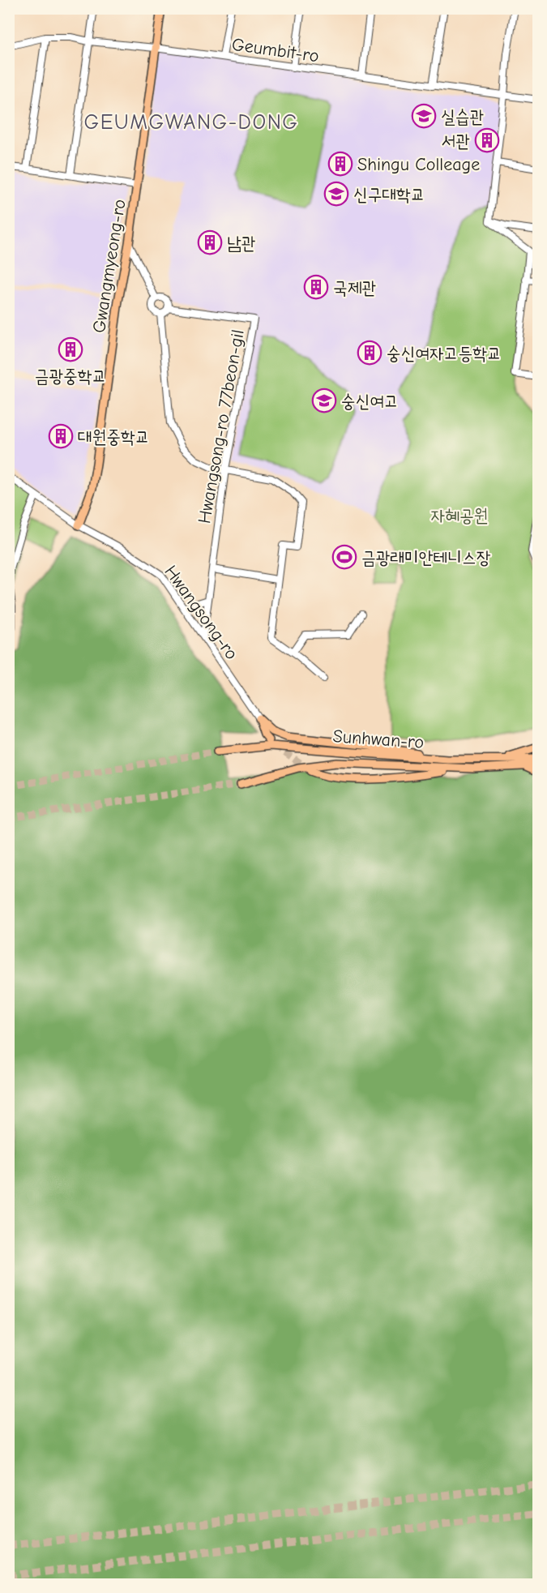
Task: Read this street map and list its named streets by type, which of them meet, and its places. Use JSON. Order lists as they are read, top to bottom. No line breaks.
{"streets":{"main road":["Gwangmyeong-ro","Sunhwan-ro"],"street":["Geumbit-ro","Hwangsong-ro 77beon-gil","Hwangsong-ro"]},"crossings":[["Geumbit-ro","Gwangmyeong-ro"],["Gwangmyeong-ro","Hwangsong-ro"],["Hwangsong-ro 77beon-gil","Hwangsong-ro"]],"districts":["GEUMGWANG-DONG"],"parks":["자혜공원"],"places":{"school or university":["실습관","신구대학교","숭신여고"],"building":["서관","Shingu Colleage","남관","국제관","금광중학교","숭신여자고등학교","대원중학교"],"sports":["금광래미안테니스장"]}}
